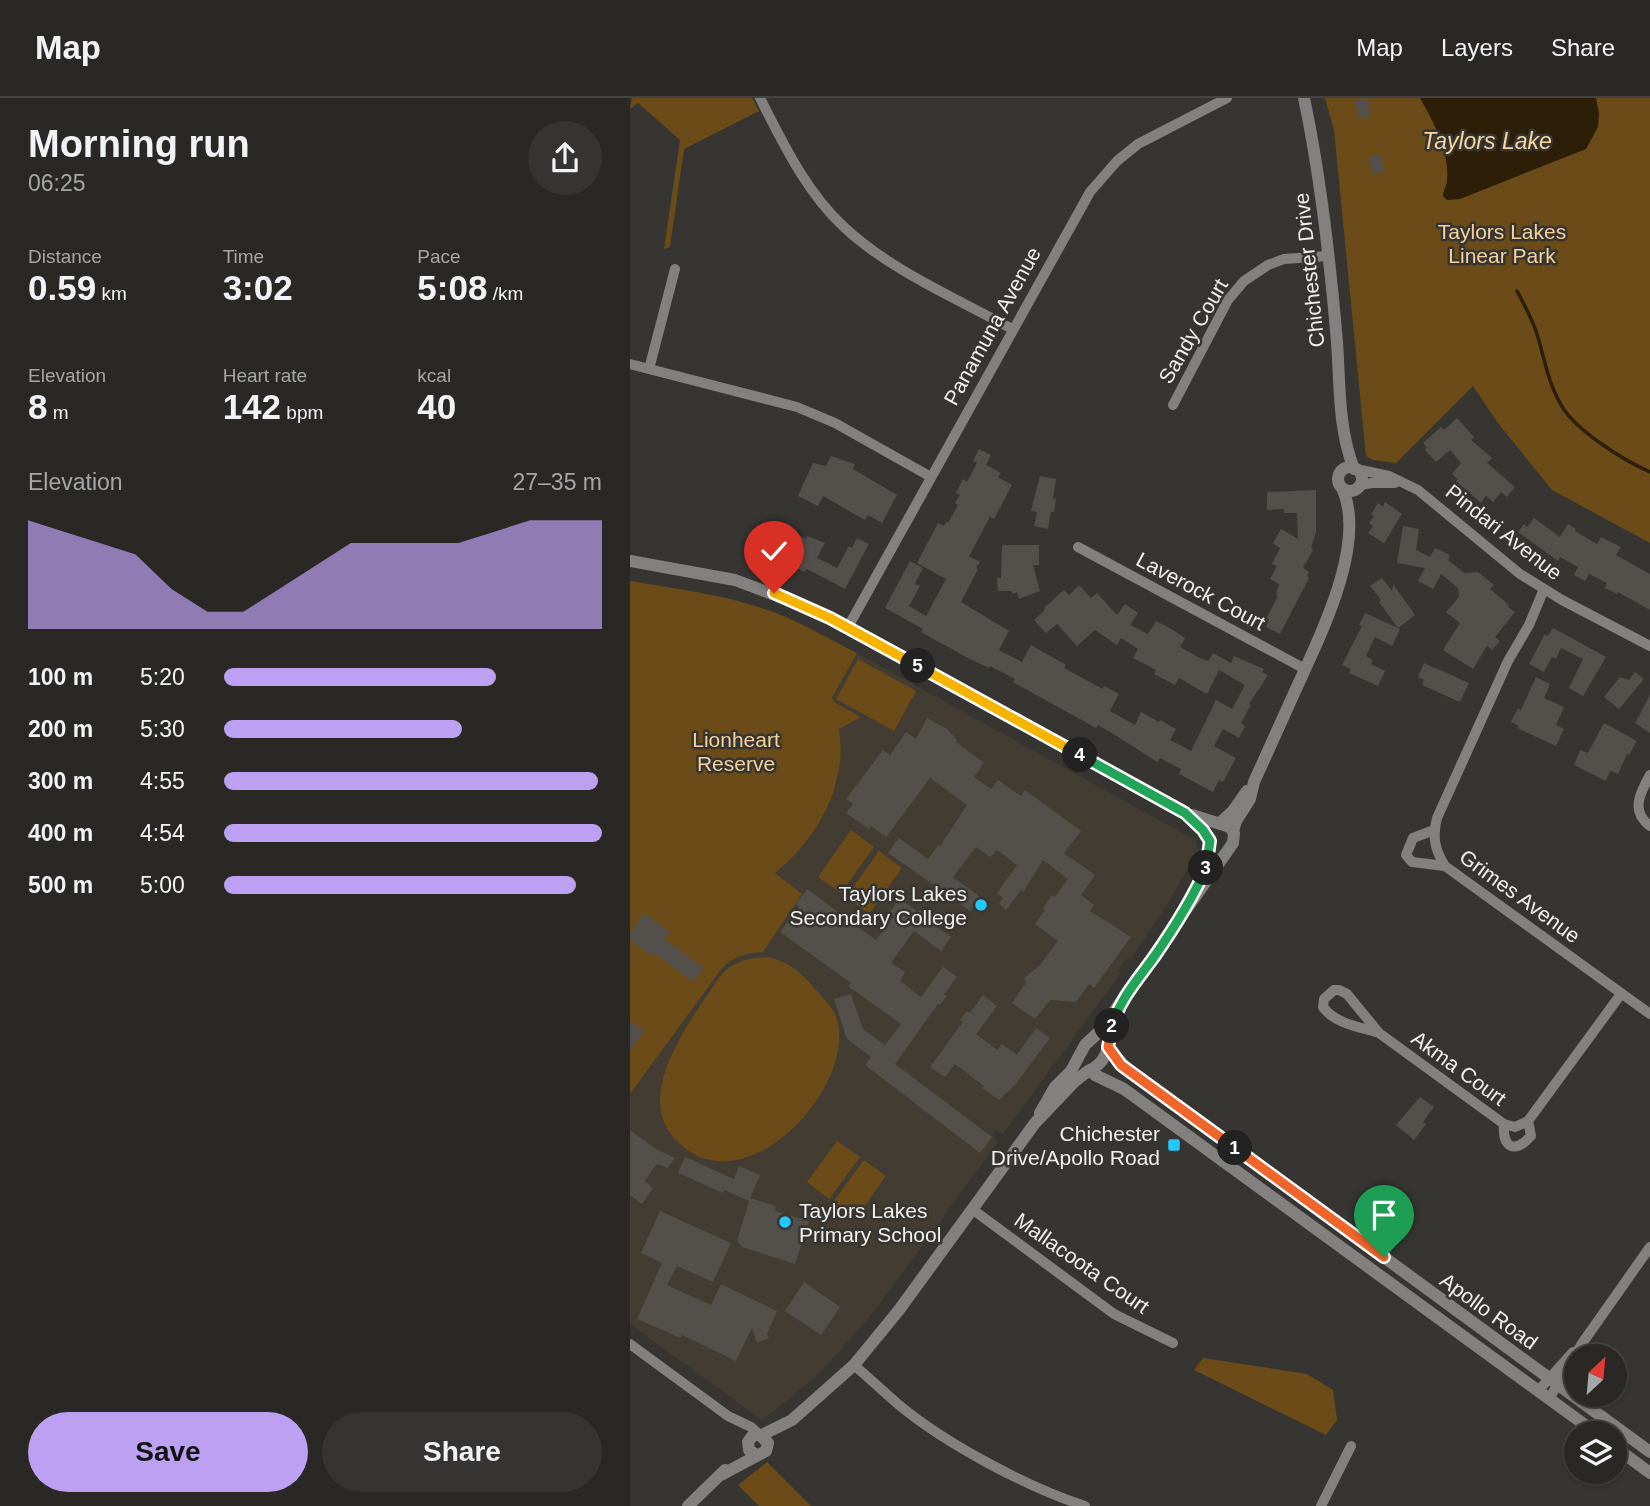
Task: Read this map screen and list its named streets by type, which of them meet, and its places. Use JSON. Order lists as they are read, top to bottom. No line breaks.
{"streets":{"street":["Chichester Drive","Panamuna Avenue","Sandy Court","Pindari Avenue","Laverock Court","Grimes Avenue","Akma Court","Mallacoota Court","Apollo Road"]},"crossings":[["Chichester Drive","Sandy Court"],["Chichester Drive","Pindari Avenue"],["Grimes Avenue","Akma Court"]],"water":["Taylors Lake"],"parks":["Taylors Lakes Linear Park","Lionheart Reserve"],"places":{"other":["Taylors Lakes Secondary College","Taylors Lakes Primary School"],"transit":["Chichester Drive/Apollo Road"]},"north":"top right","page":{"header":"Map","nav":["Map","Layers","Share"],"heading":["Morning run","06:25"],"stats":[["Distance","0.59 km"],["Time","3:02"],["Pace","5:08 /km"],["Elevation","8 m"],["Heart rate","142 bpm"],["kcal","40"]],"chart":["Elevation","27–35 m"],"pins":["5","4","3","2","1"],"list":[{"name":"100 m","note":"5:20"},{"name":"200 m","note":"5:30"},{"name":"300 m","note":"4:55"},{"name":"400 m","note":"4:54"},{"name":"500 m","note":"5:00"}],"buttons":["Save","Share"]}}
